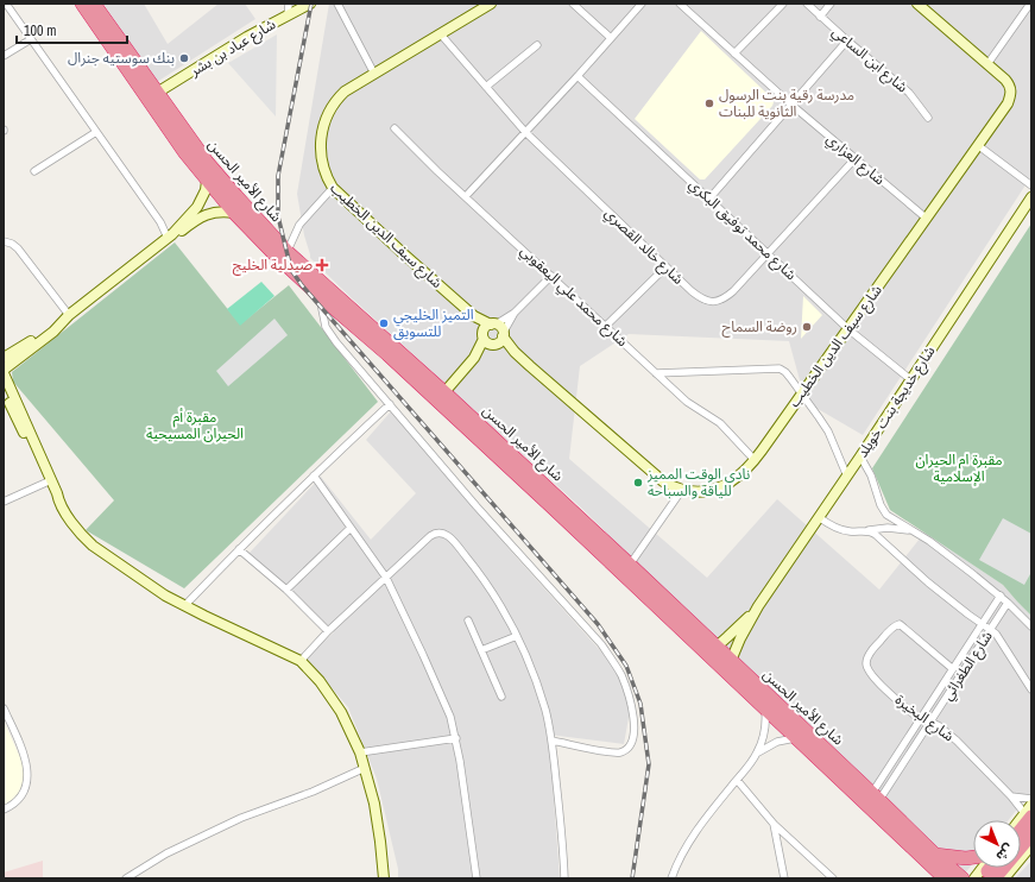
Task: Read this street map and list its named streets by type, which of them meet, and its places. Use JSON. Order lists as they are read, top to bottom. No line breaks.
{"streets":{"highway":["شارع الأمير الحسن"],"street":["شارع عباد بن بشر","شارع ابن الساعي","شارع العزاري","شارع محمد توفيق البكري","شارع سيف الدين الخطيب","شارع خالد القصري","شارع محمد علي اليعقوبي","شارع خديجة بنت خويلد","شارع الطغرائي","شارع البخيرة"]},"crossings":[["شارع عباد بن بشر","شارع الأمير الحسن"],["شارع العزاري","شارع سيف الدين الخطيب"],["شارع العزاري","شارع خالد القصري"],["شارع الأمير الحسن","شارع خديجة بنت خويلد"],["شارع الأمير الحسن","شارع الطغرائي"],["شارع محمد توفيق البكري","شارع سيف الدين الخطيب"],["شارع محمد توفيق البكري","شارع خالد القصري"],["شارع محمد توفيق البكري","شارع خديجة بنت خويلد"],["شارع سيف الدين الخطيب","شارع خالد القصري"],["شارع سيف الدين الخطيب","شارع محمد علي اليعقوبي"],["شارع الطغرائي","شارع البخيرة"]],"parks":["مقبرة أم الحيران المسيحية","مقبرة ام الحيران الإسلامية"],"places":{"other":["بنك سوستيه جنرال","مدرسة رقية بنت الرسول الثانوية للبنات","التميز الخليجي للتسويق","روضة السماح","نادي الوقت المميز للياقة والسباحة"],"health":["صيدلية الخليج"]},"scale_bar":"100 m","north":"bottom right"}
